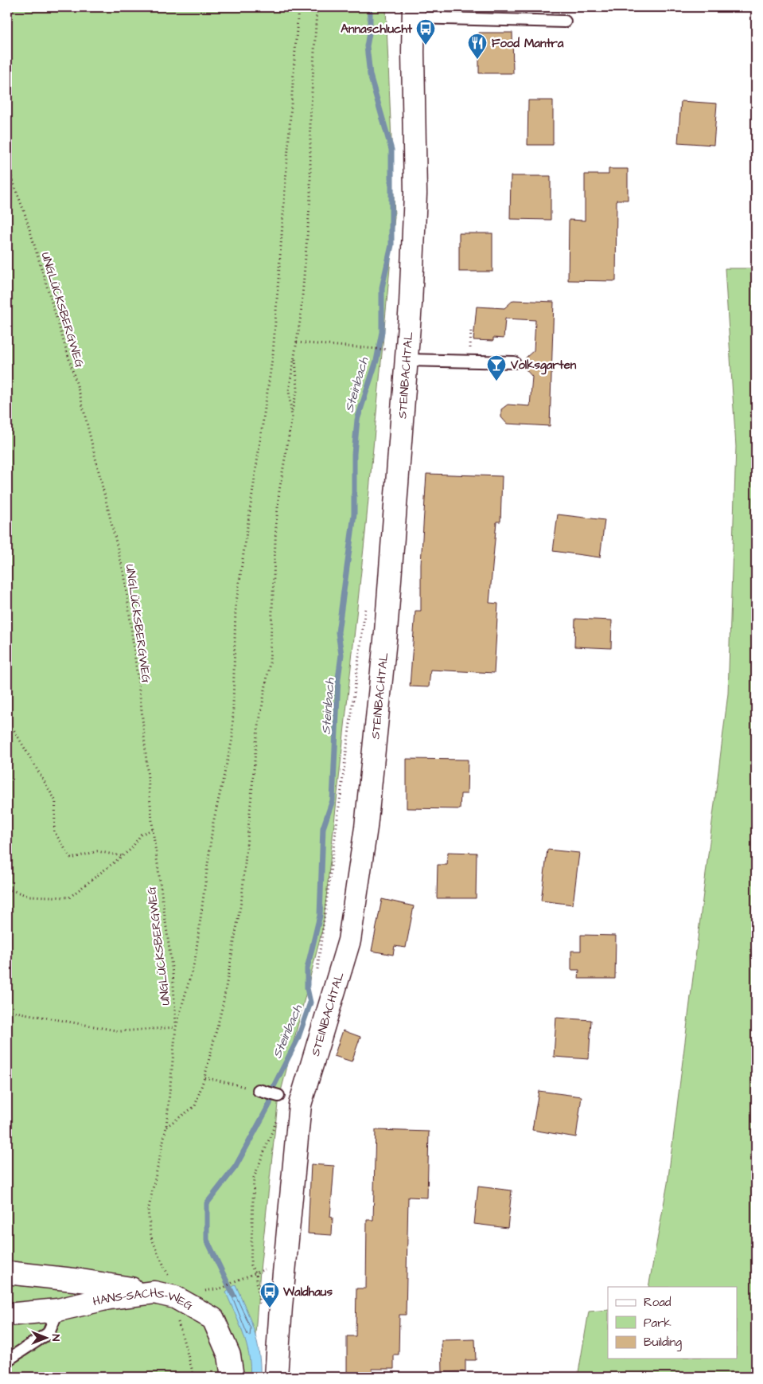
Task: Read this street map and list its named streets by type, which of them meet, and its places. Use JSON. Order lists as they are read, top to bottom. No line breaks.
{"streets":{"street":["STEINBACHTAL","HANS-SACHS-WEG"],"path":["UNGLÜCKSBERGWEG"]},"water":["Steinbach"],"places":{"bus stop":["Annaschlucht","Waldhaus"],"restaurant":["Food Mantra"],"bar":["Volksgarten"]},"legend":["Road","Park","Building"],"north":"right"}
